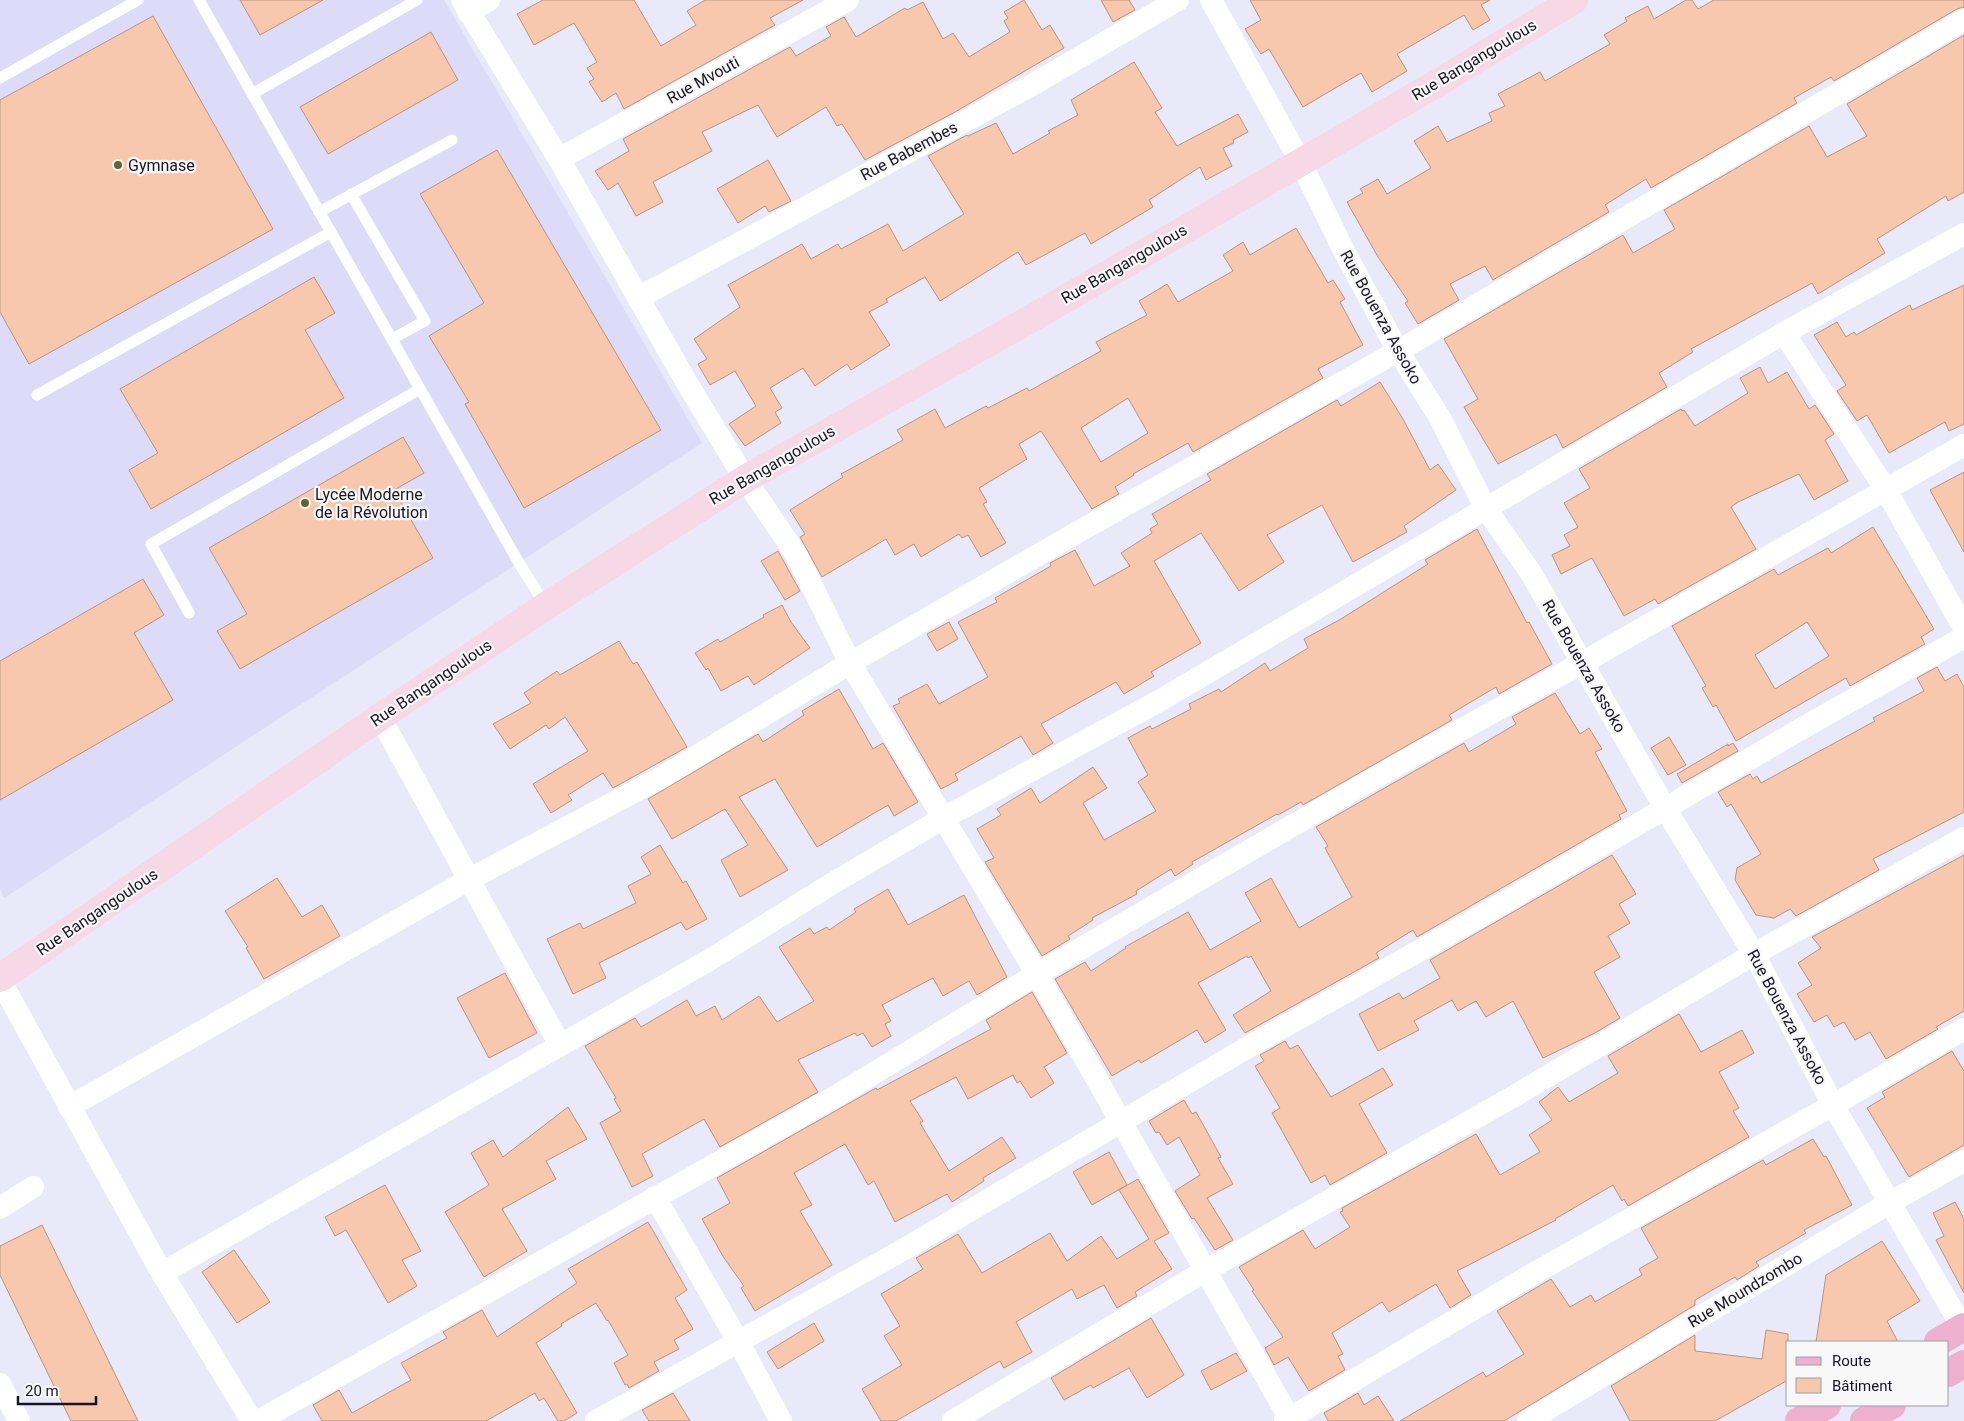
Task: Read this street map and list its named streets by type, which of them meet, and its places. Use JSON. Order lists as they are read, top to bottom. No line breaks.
{"streets":{"street":["Rue Bangangoulous","Rue Mvouti","Rue Babembes","Rue Bouenza Assoko","Rue Moundzombo"]},"crossings":[["Rue Bangangoulous","Rue Bouenza Assoko"],["Rue Bouenza Assoko","Rue Moundzombo"]],"places":["Gymnase","Lycée Moderne de la Révolution"],"legend":["Route","Bâtiment"],"scale_bar":"20 m"}
